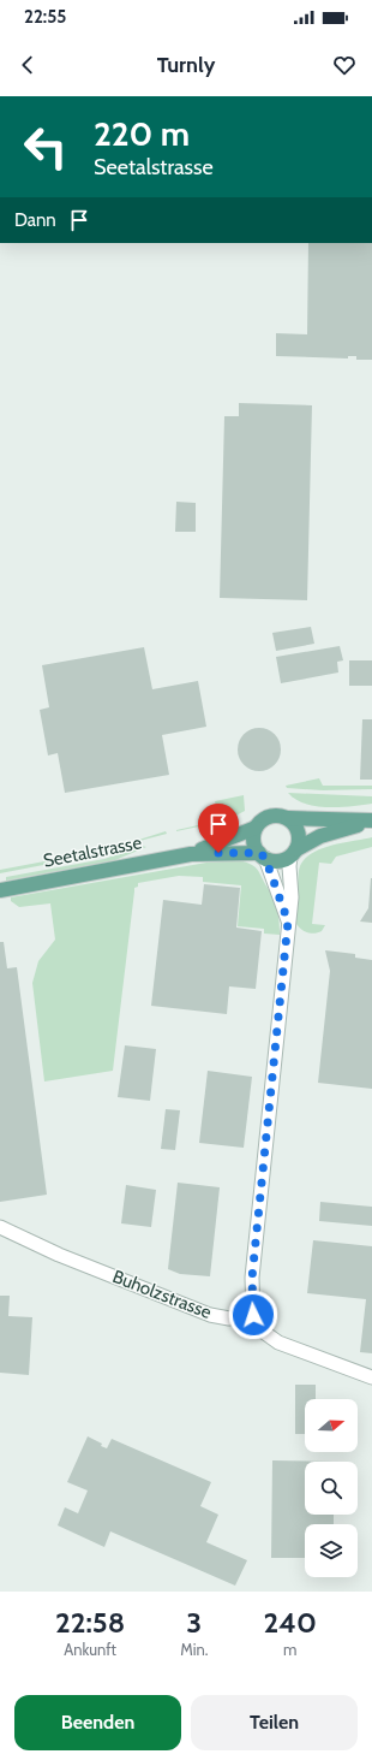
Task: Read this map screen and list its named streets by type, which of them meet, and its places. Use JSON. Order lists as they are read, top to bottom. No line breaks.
{"streets":{"main road":["Seetalstrasse"],"street":["Buholzstrasse"]},"north":"right","page":{"status":"22:55","header":"Turnly","turn":["220 m","Seetalstrasse"],"then":"Dann","eta":["22:58","Ankunft","3","Min.","240","m"],"buttons":["Beenden","Teilen"]}}
